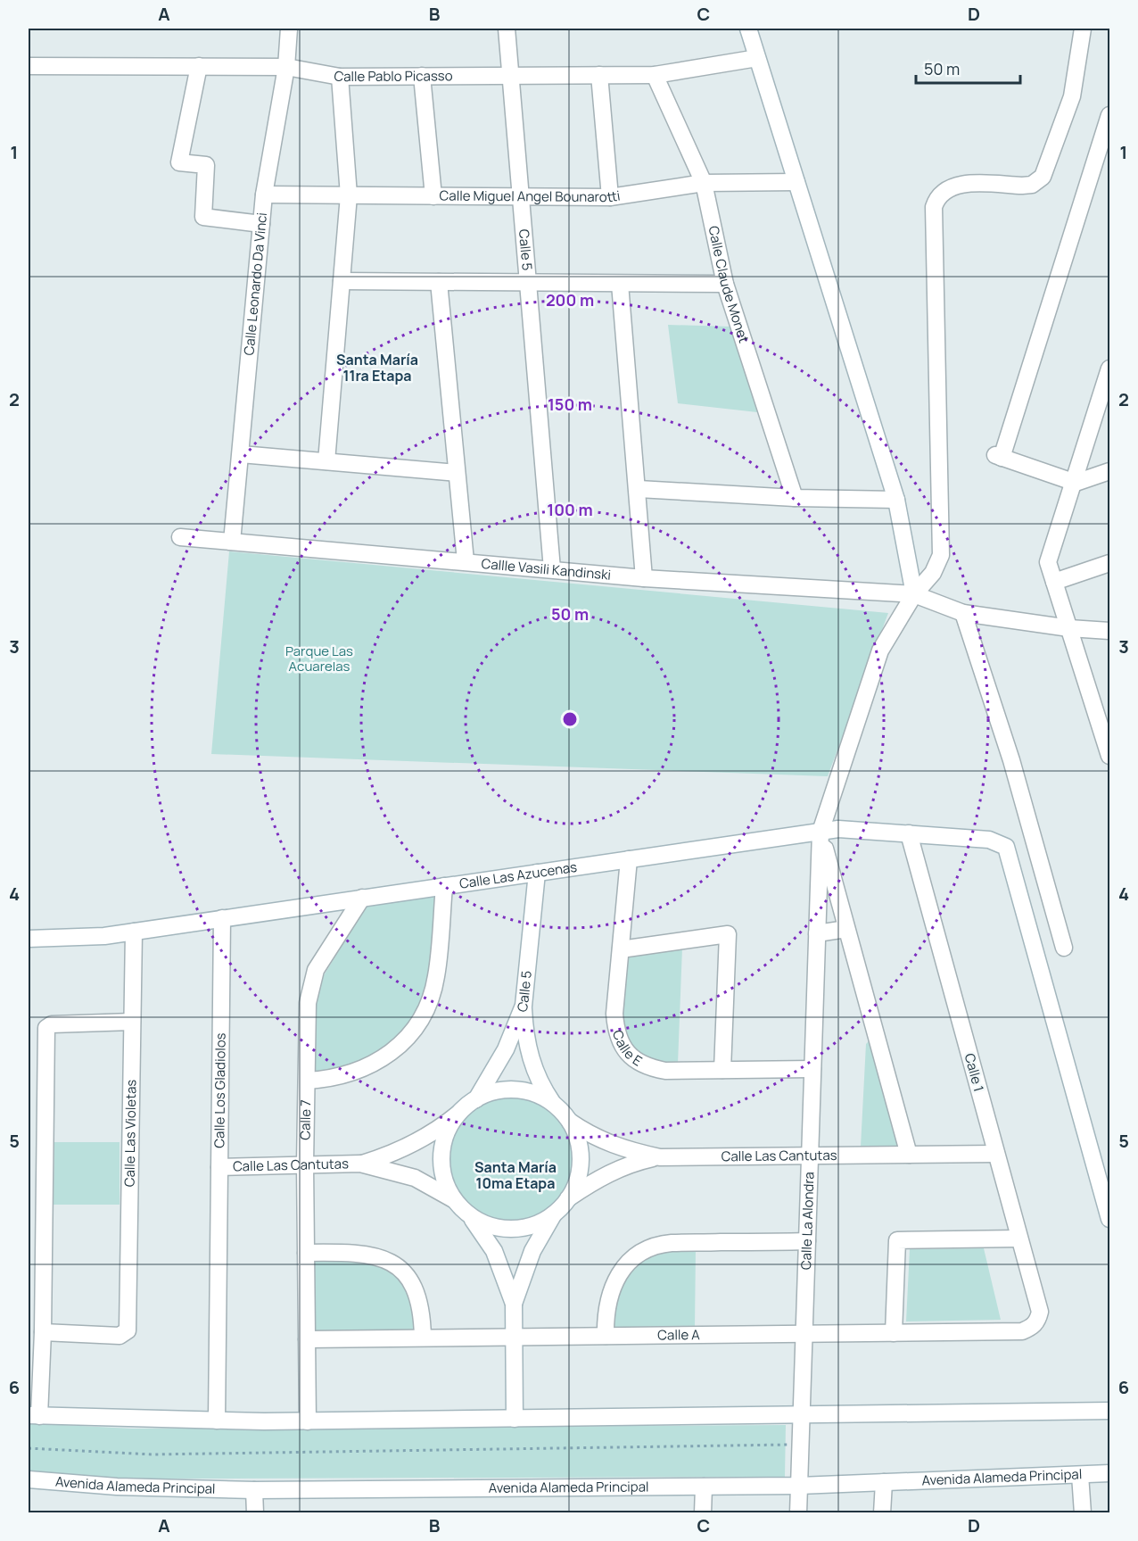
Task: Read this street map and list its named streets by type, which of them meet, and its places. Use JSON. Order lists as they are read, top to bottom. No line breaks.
{"streets":{"street":["Calle Pablo Picasso","Calle Miguel Angel Bounarotti","Calle 5","Calle Leonardo Da Vinci","Calle Claude Monet","Callle Vasili Kandinski","Calle Las Azucenas","Calle E","Calle 1","Calle Los Gladiolos","Calle 7","Calle Las Violetas","Calle Las Cantutas","Calle La Alondra","Calle A","Avenida Alameda Principal"]},"crossings":[["Calle Pablo Picasso","Calle 5"],["Calle Pablo Picasso","Calle Leonardo Da Vinci"],["Calle Pablo Picasso","Calle Claude Monet"],["Calle Miguel Angel Bounarotti","Calle 5"],["Calle Miguel Angel Bounarotti","Calle Leonardo Da Vinci"],["Calle Miguel Angel Bounarotti","Calle Claude Monet"],["Calle 5","Callle Vasili Kandinski"],["Calle 5","Calle Las Azucenas"],["Calle 5","Calle Las Cantutas"],["Calle Leonardo Da Vinci","Callle Vasili Kandinski"],["Callle Vasili Kandinski","Calle La Alondra"],["Calle Las Azucenas","Calle E"],["Calle Las Azucenas","Calle 1"],["Calle Las Azucenas","Calle Los Gladiolos"],["Calle Las Azucenas","Calle 7"],["Calle Las Azucenas","Calle Las Violetas"],["Calle Las Azucenas","Calle La Alondra"],["Calle E","Calle La Alondra"],["Calle 1","Calle Las Cantutas"],["Calle 1","Calle A"],["Calle Los Gladiolos","Calle Las Cantutas"],["Calle 7","Calle Las Cantutas"],["Calle 7","Calle A"],["Calle Las Cantutas","Calle La Alondra"],["Calle La Alondra","Calle A"],["Calle La Alondra","Avenida Alameda Principal"]],"districts":["Santa María 11ra Etapa","Santa María 10ma Etapa"],"parks":["Parque Las Acuarelas"],"scale_bar":"50 m","grid":{"columns":["A","B","C","D"],"rows":["1","2","3","4","5","6"]},"rings":["200 m","150 m","100 m","50 m"]}
